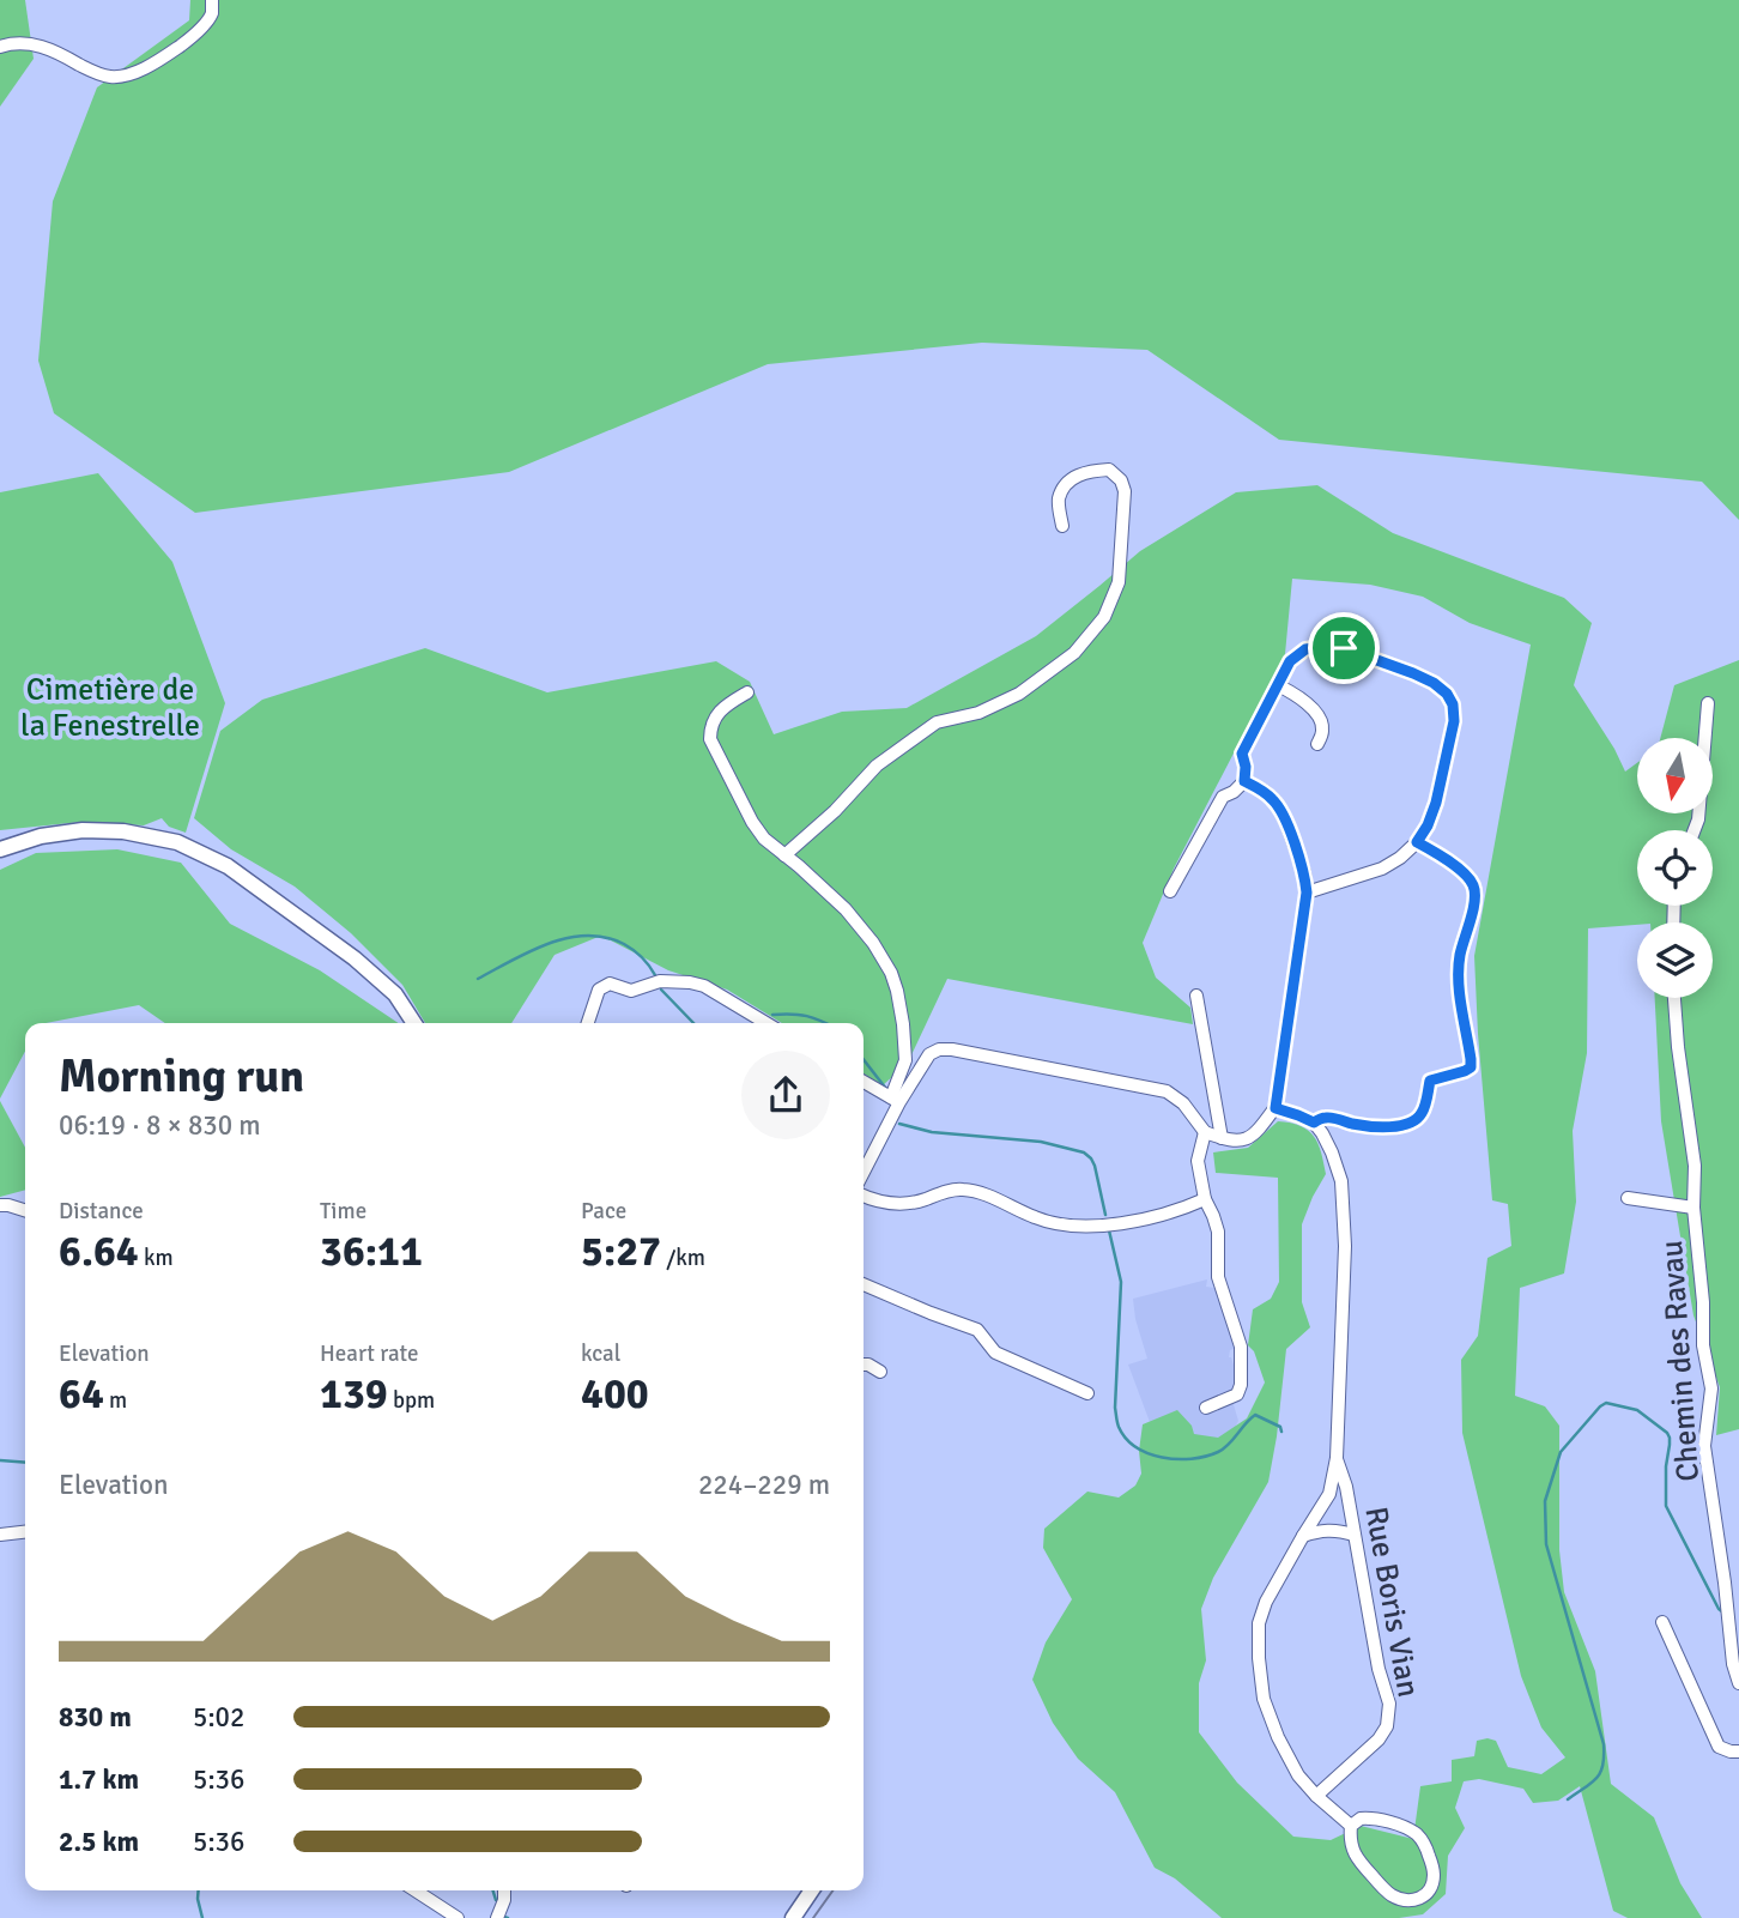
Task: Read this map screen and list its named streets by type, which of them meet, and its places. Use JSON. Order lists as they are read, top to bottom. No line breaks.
{"streets":{"street":["Chemin des Ravau","Rue Boris Vian"]},"parks":["Cimetière de la Fenestrelle"],"north":"bottom","page":{"heading":["Morning run","06:19 · 8 × 830 m"],"stats":[["Distance","6.64 km"],["Time","36:11"],["Pace","5:27 /km"],["Elevation","64 m"],["Heart rate","139 bpm"],["kcal","400"]],"chart":["Elevation","224–229 m"],"list":[{"name":"830 m","note":"5:02"},{"name":"1.7 km","note":"5:36"},{"name":"2.5 km","note":"5:36"}]}}
